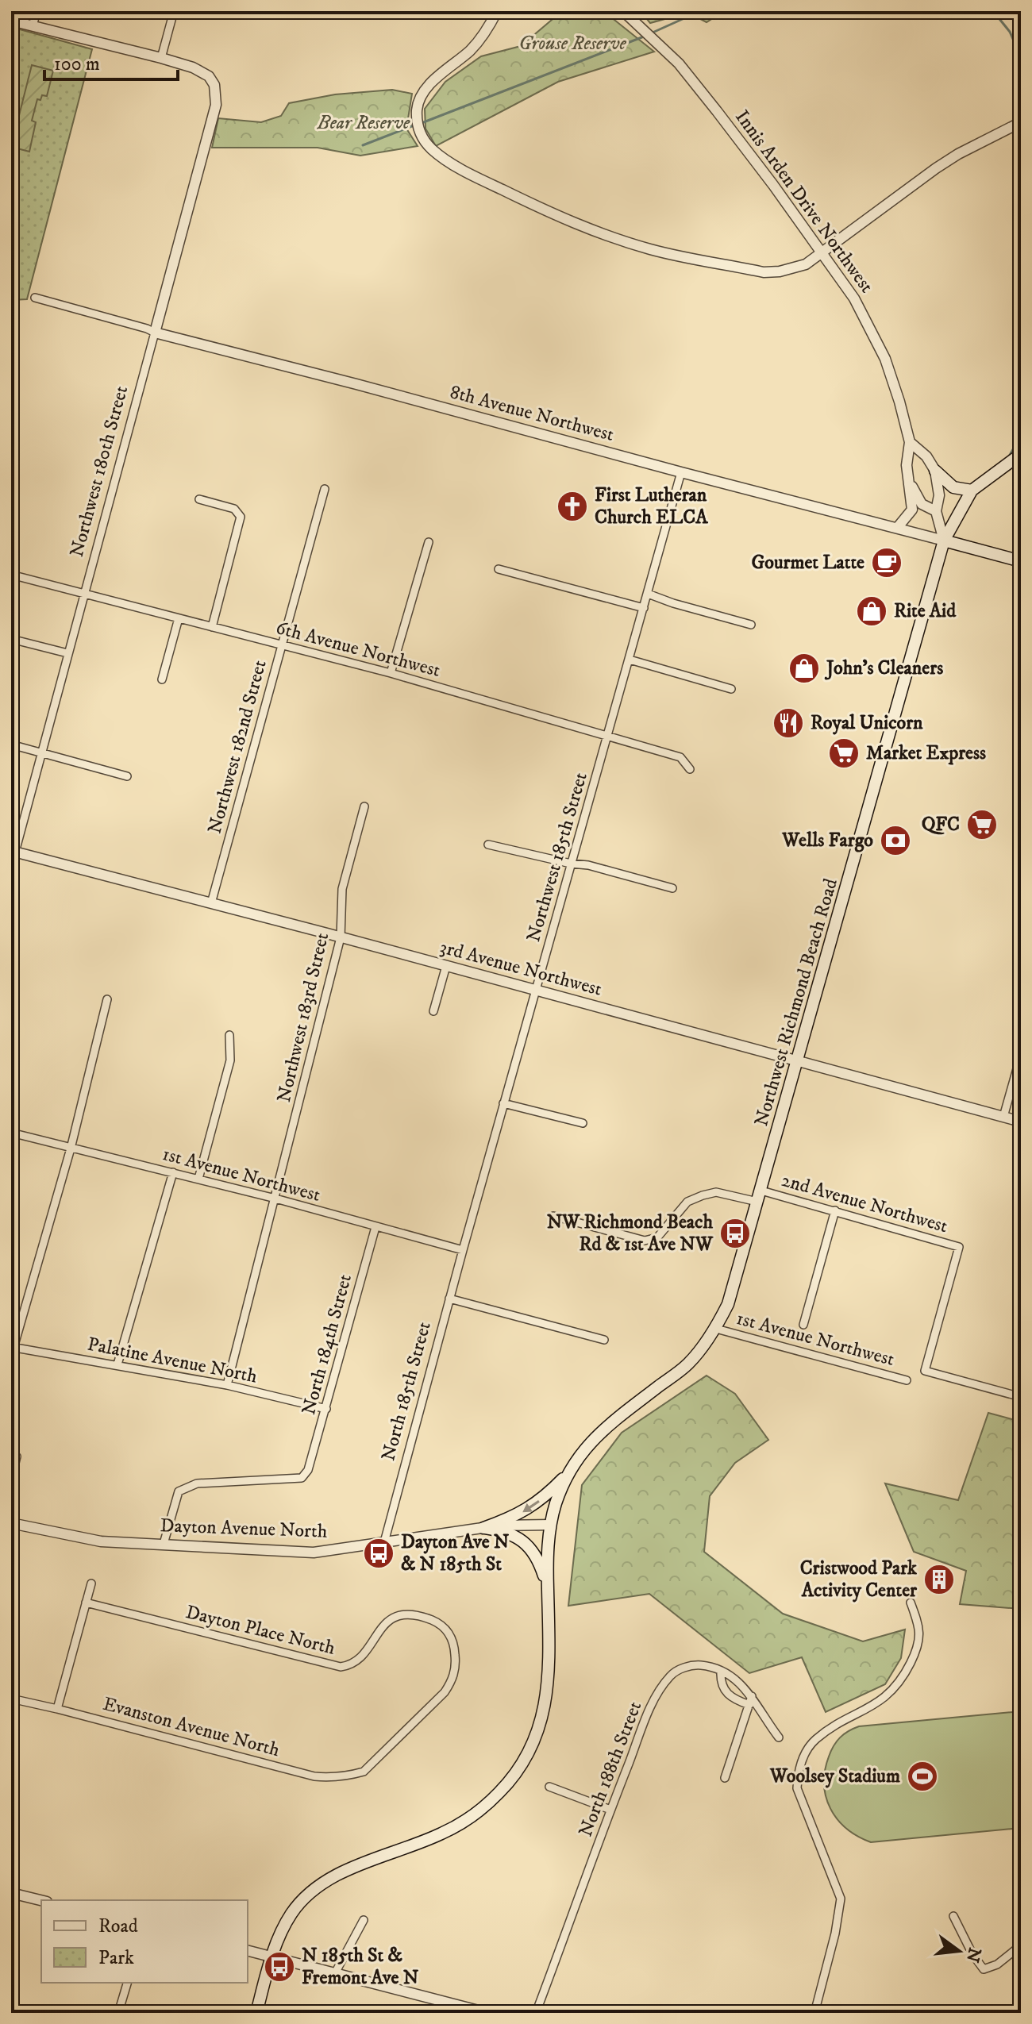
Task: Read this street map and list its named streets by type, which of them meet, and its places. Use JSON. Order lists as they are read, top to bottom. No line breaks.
{"streets":{"main road":["8th Avenue Northwest","Northwest Richmond Beach Road"],"street":["Innis Arden Drive Northwest","Northwest 180th Street","6th Avenue Northwest","Northwest 182nd Street","Northwest 185th Street","3rd Avenue Northwest","Northwest 183rd Street","1st Avenue Northwest","2nd Avenue Northwest","North 184th Street","Palatine Avenue North","North 185th Street","Dayton Avenue North","Dayton Place North","Evanston Avenue North","North 188th Street"]},"crossings":[["Innis Arden Drive Northwest","8th Avenue Northwest"],["8th Avenue Northwest","Northwest 180th Street"],["8th Avenue Northwest","Northwest 185th Street"],["8th Avenue Northwest","Northwest Richmond Beach Road"],["Northwest 180th Street","6th Avenue Northwest"],["Northwest 180th Street","3rd Avenue Northwest"],["6th Avenue Northwest","Northwest 182nd Street"],["6th Avenue Northwest","Northwest 185th Street"],["Northwest 182nd Street","3rd Avenue Northwest"],["Northwest 185th Street","3rd Avenue Northwest"],["Northwest 185th Street","1st Avenue Northwest"],["Northwest 185th Street","North 185th Street"],["3rd Avenue Northwest","Northwest Richmond Beach Road"],["3rd Avenue Northwest","Northwest 183rd Street"],["Northwest Richmond Beach Road","1st Avenue Northwest"],["Northwest Richmond Beach Road","2nd Avenue Northwest"],["Northwest 183rd Street","1st Avenue Northwest"],["Northwest 183rd Street","Palatine Avenue North"],["1st Avenue Northwest","North 184th Street"],["1st Avenue Northwest","North 185th Street"],["North 184th Street","Palatine Avenue North"],["North 184th Street","Dayton Avenue North"],["North 185th Street","Dayton Avenue North"],["Dayton Place North","Evanston Avenue North"]],"parks":["Grouse Reserve","Bear Reserve"],"places":{"church":["First Lutheran Church ELCA"],"cafe":["Gourmet Latte"],"shop":["Rite Aid","John's Cleaners"],"restaurant":["Royal Unicorn"],"supermarket":["Market Express","QFC"],"bank":["Wells Fargo"],"bus stop":["NW Richmond Beach Rd & 1st Ave NW","Dayton Ave N & N 185th St","N 185th St & Fremont Ave N"],"building":["Cristwood Park Activity Center"],"sports":["Woolsey Stadium"]},"legend":["Road","Park"],"scale_bar":"100 m","north":"right"}
